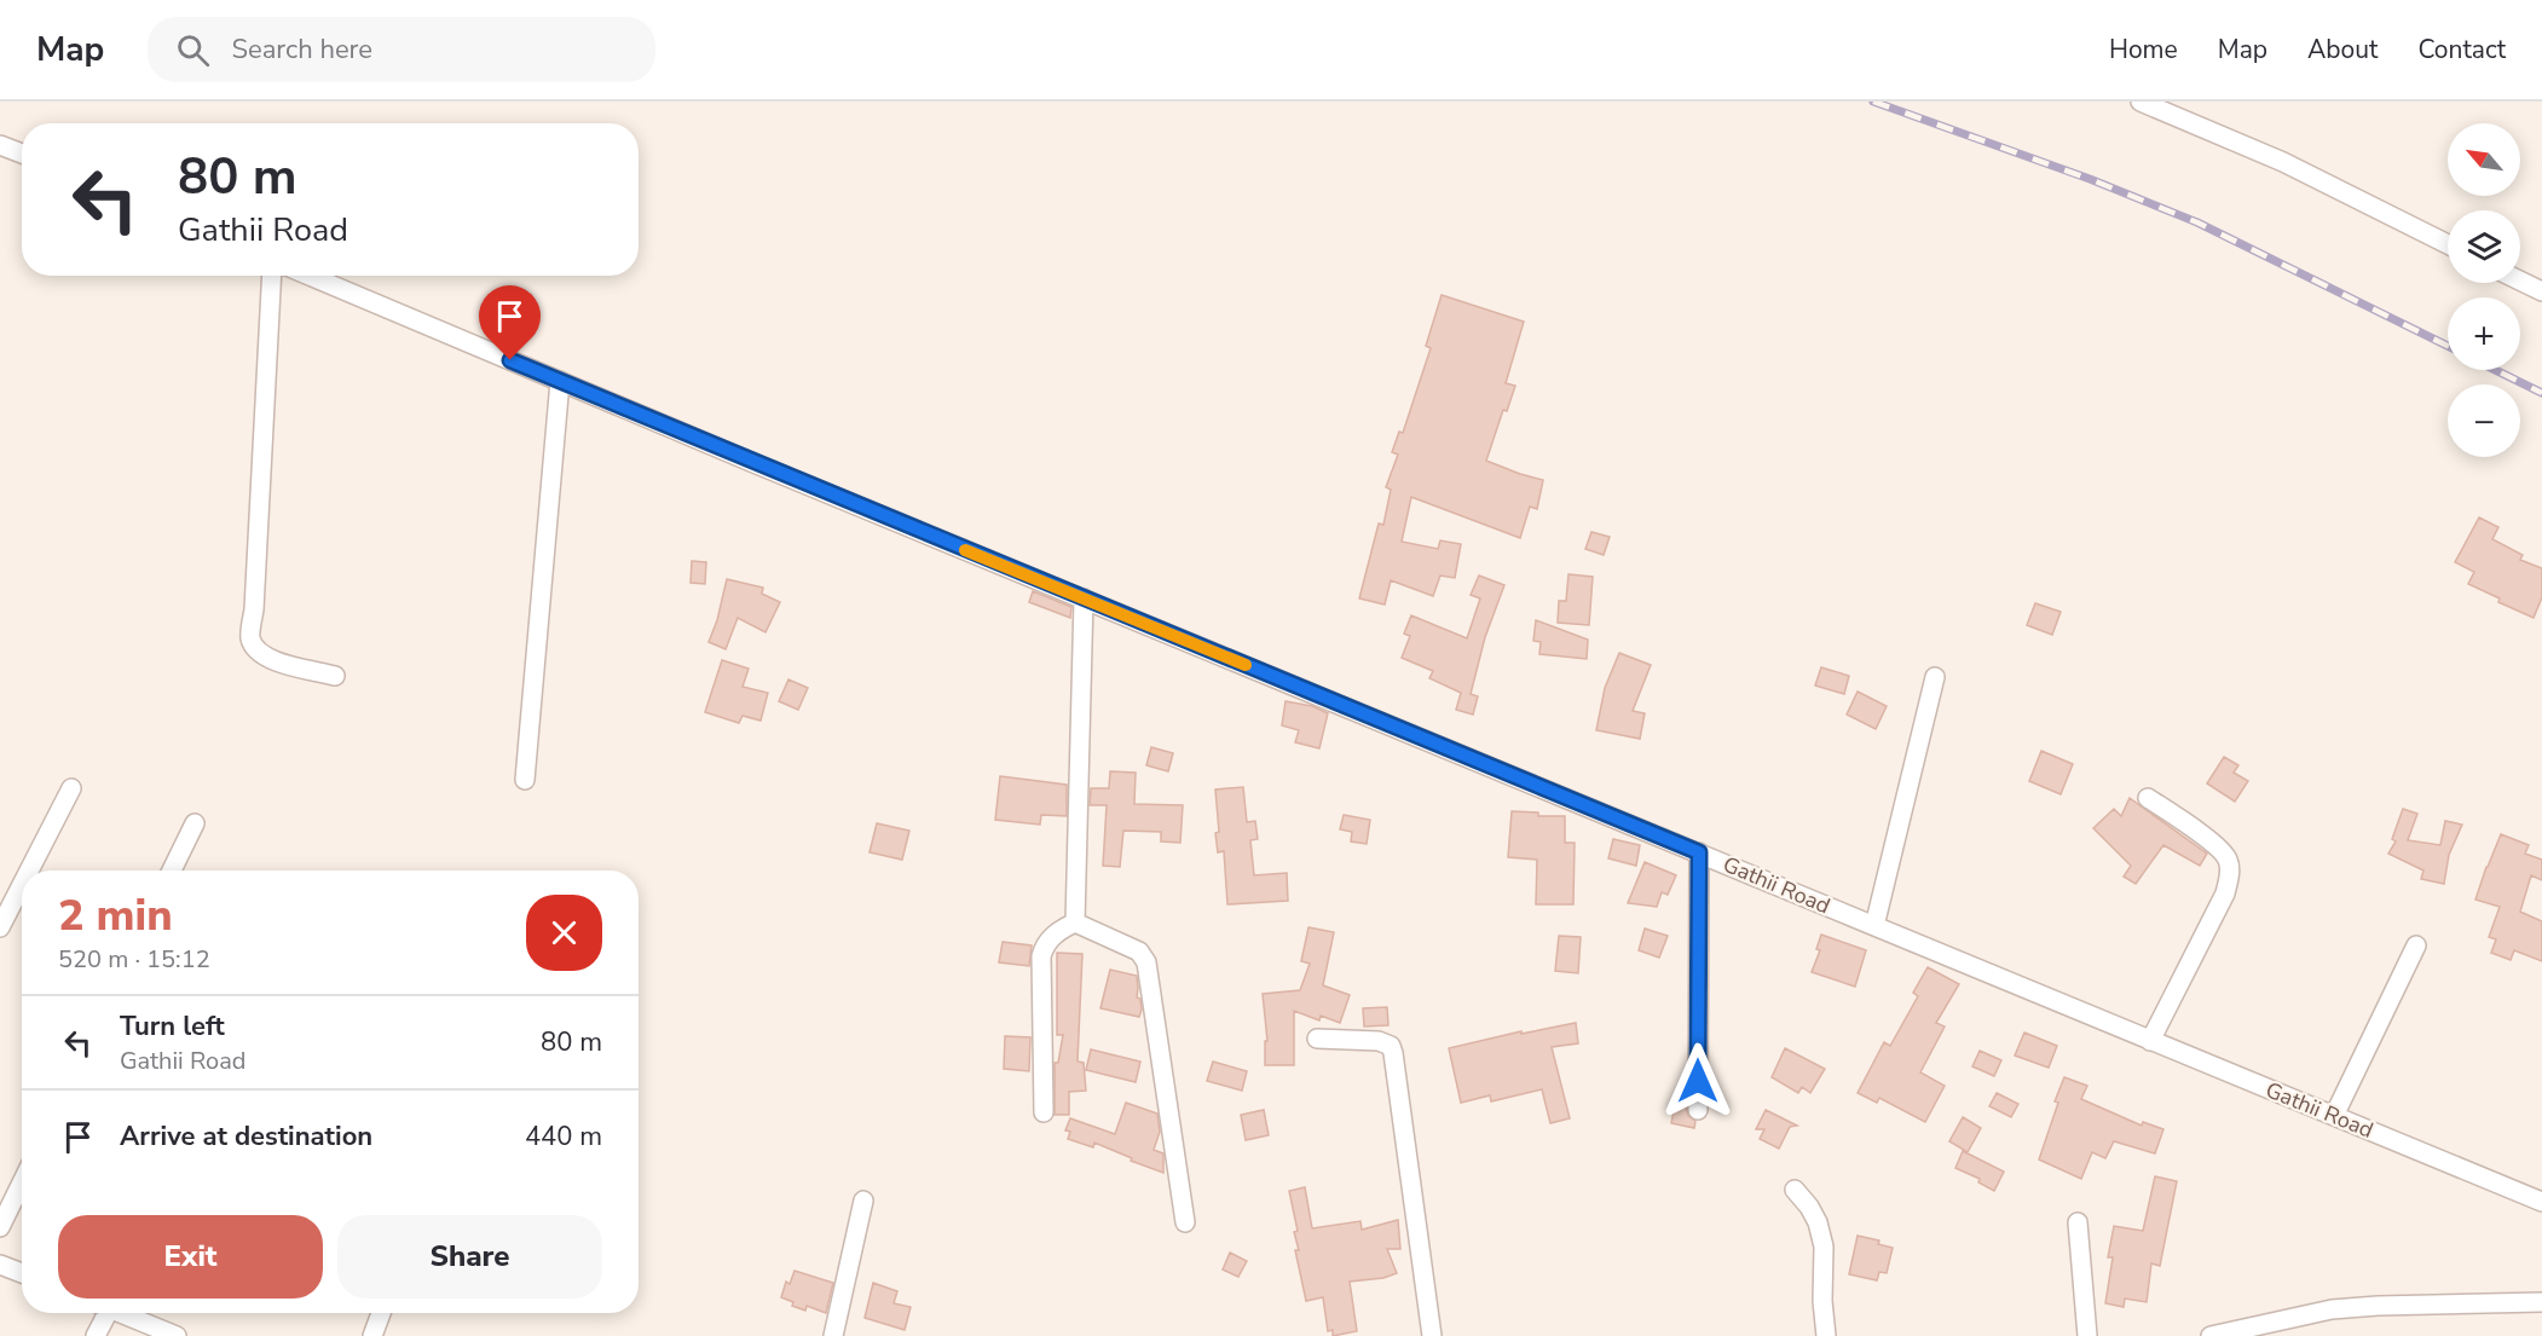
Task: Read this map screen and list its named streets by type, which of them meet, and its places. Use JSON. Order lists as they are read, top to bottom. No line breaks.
{"streets":{"street":["Gathii Road"]},"north":"top left","page":{"header":"Map","search":"Search here","nav":["Home","Map","About","Contact"],"map_buttons":["+","−"],"turn":["80 m","Gathii Road"],"heading":["2 min","520 m · 15:12"],"list":[{"name":"Turn left","note":"Gathii Road","value":"80 m"},{"name":"Arrive at destination","value":"440 m"}],"buttons":["Exit","Share"]}}
